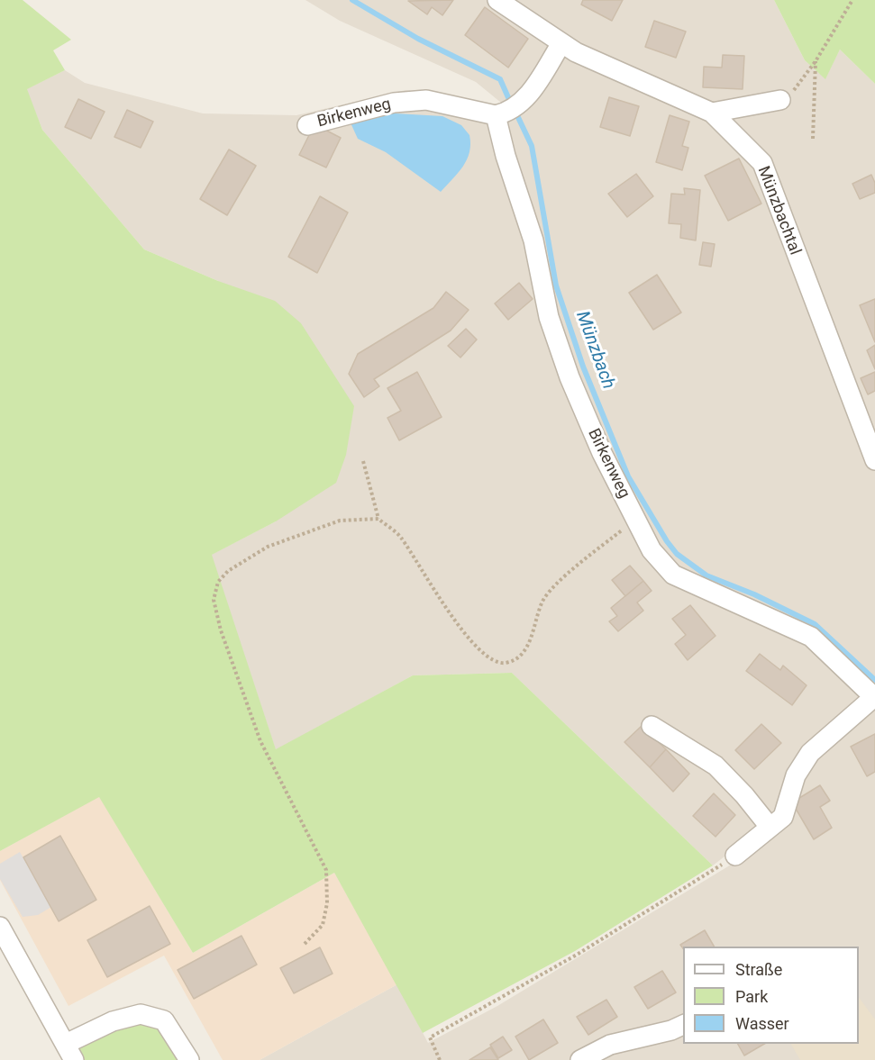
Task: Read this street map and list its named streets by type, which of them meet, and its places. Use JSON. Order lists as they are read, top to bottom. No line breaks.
{"streets":{"street":["Birkenweg","Münzbachtal"]},"water":["Münzbach"],"legend":["Straße","Park","Wasser"]}
